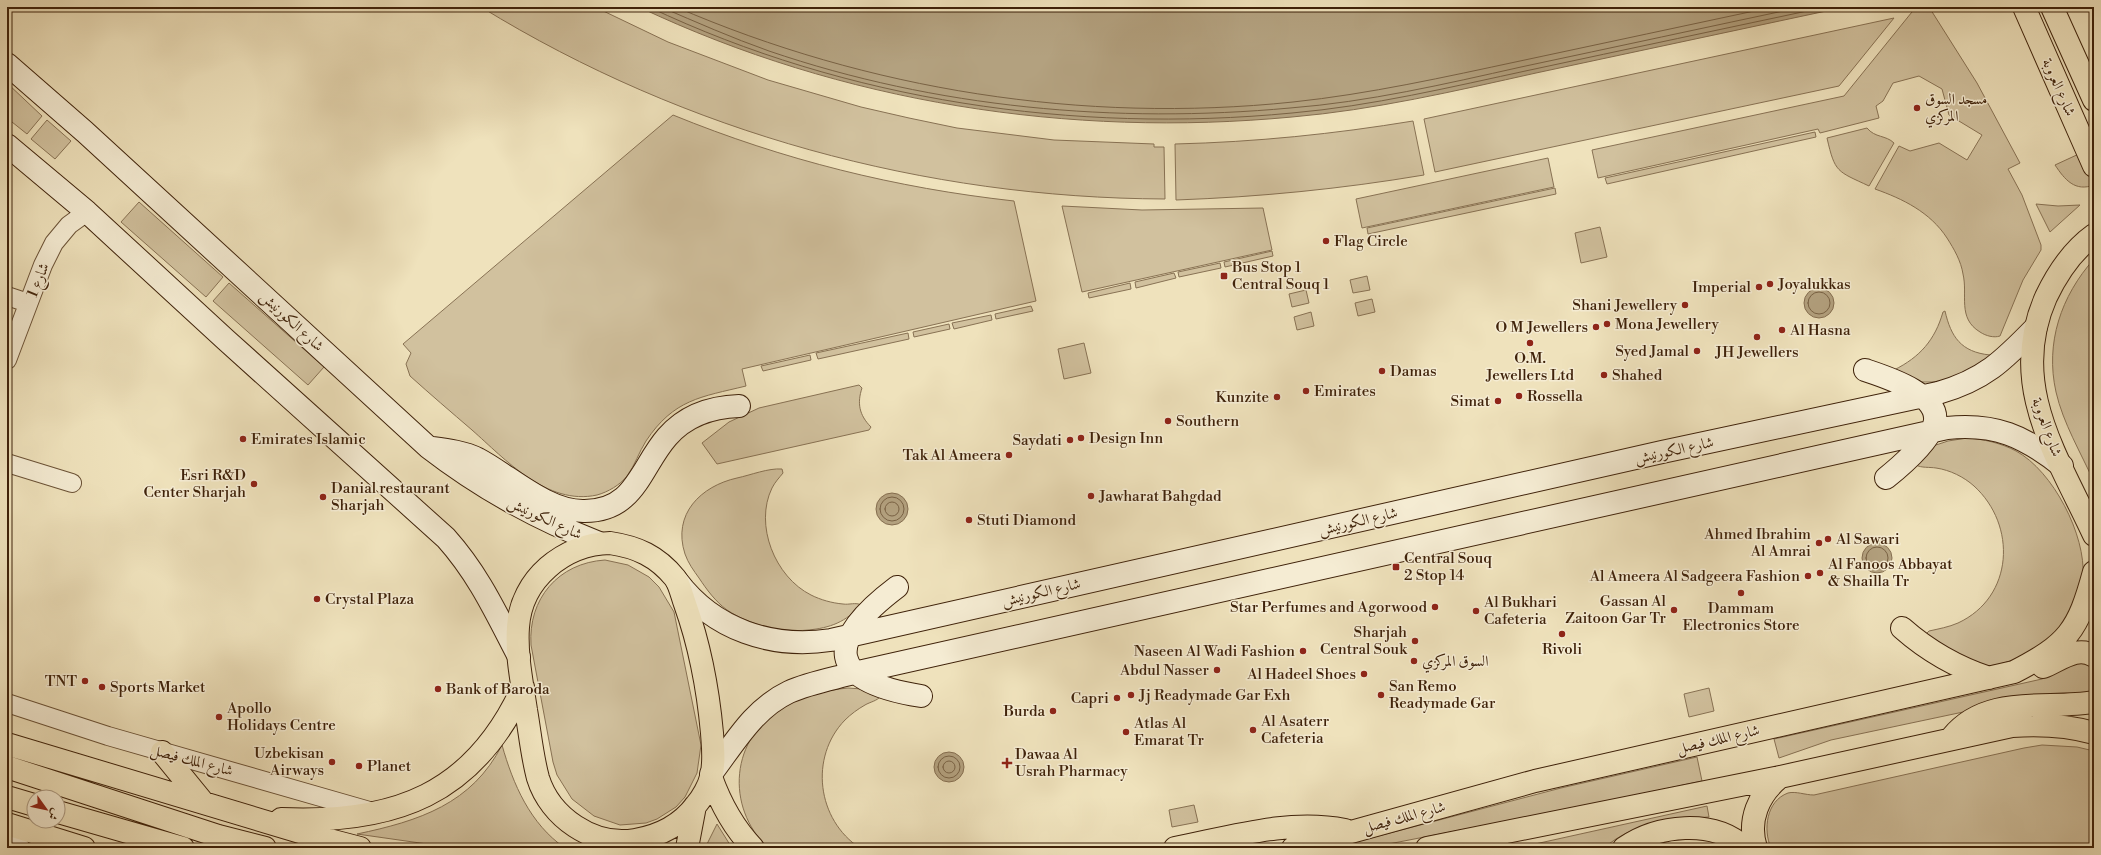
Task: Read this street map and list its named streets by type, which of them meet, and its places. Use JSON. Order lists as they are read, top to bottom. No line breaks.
{"streets":{"main road":["شارع العروبة","شارع الكورنيش","شارع الملك فيصل"],"street":["شارع 1"]},"crossings":[["شارع العروبة","شارع الكورنيش"]],"places":{"other":["مسجد السوق المركزي","Flag Circle","Joyalukkas","Imperial","Shani Jewellery","Mona Jewellery","O M Jewellers","Al Hasna","JH Jewellers","O.M. Jewellers Ltd","Syed Jamal","Damas","Shahed","Emirates","Rossella","Kunzite","Simat","Southern","Design Inn","Emirates Islamic","Saydati","Tak Al Ameera","Esri R&D Center Sharjah","Jawharat Bahgdad","Danial restaurant Sharjah","Stuti Diamond","Al Sawari","Ahmed Ibrahim Al Amrai","Al Fanoos Abbayat & Shailla Tr","Al Ameera Al Sadgeera Fashion","Dammam Electronics Store","Crystal Plaza","Star Perfumes and Agorwood","Gassan Al Zaitoon Gar Tr","Al Bukhari Cafeteria","Rivoli","Sharjah Central Souk","Naseen Al Wadi Fashion","السوق المركزي","Abdul Nasser","Al Hadeel Shoes","TNT","Sports Market","Bank of Baroda","Jj Readymade Gar Exh","San Remo Readymade Gar","Capri","Burda","Apollo Holidays Centre","Al Asaterr Cafeteria","Atlas Al Emarat Tr","Uzbekisan Airways","Planet"],"transit":["Bus Stop 1 Central Souq 1","Central Souq 2 Stop 14"],"health":["Dawaa Al Usrah Pharmacy"]},"north":"bottom right"}
